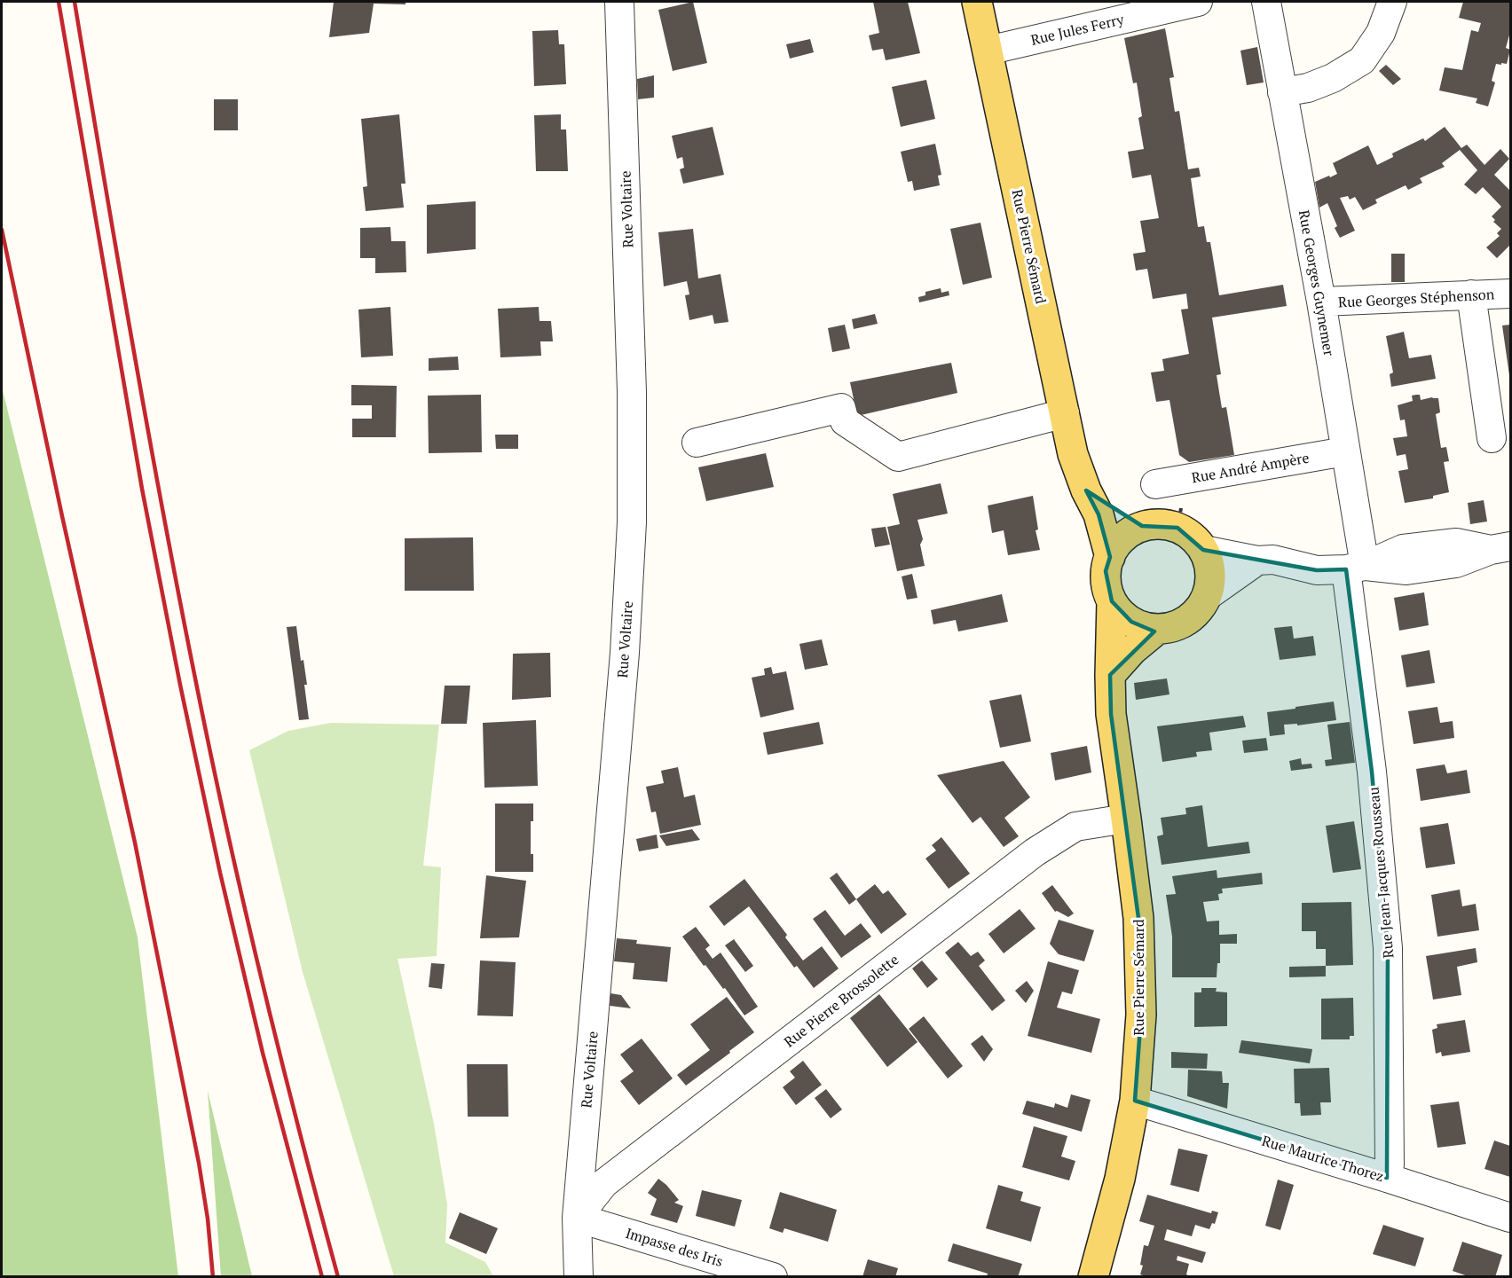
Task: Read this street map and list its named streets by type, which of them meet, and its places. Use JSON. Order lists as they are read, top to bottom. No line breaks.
{"streets":{"main road":["Rue Pierre Sémard"],"street":["Rue Jules Ferry","Rue Voltaire","Rue Georges Guynemer","Rue Georges Stéphenson","Rue André Ampère","Rue Jean-Jacques Rousseau","Rue Pierre Brossolette","Rue Maurice Thorez","Impasse des Iris"]},"crossings":[["Rue Jules Ferry","Rue Pierre Sémard"],["Rue Voltaire","Rue Pierre Brossolette"],["Rue Voltaire","Impasse des Iris"],["Rue Pierre Sémard","Rue Pierre Brossolette"],["Rue Pierre Sémard","Rue Maurice Thorez"],["Rue Georges Guynemer","Rue Georges Stéphenson"],["Rue Georges Guynemer","Rue André Ampère"],["Rue Georges Guynemer","Rue Jean-Jacques Rousseau"],["Rue Jean-Jacques Rousseau","Rue Maurice Thorez"],["Rue Pierre Brossolette","Impasse des Iris"]]}
